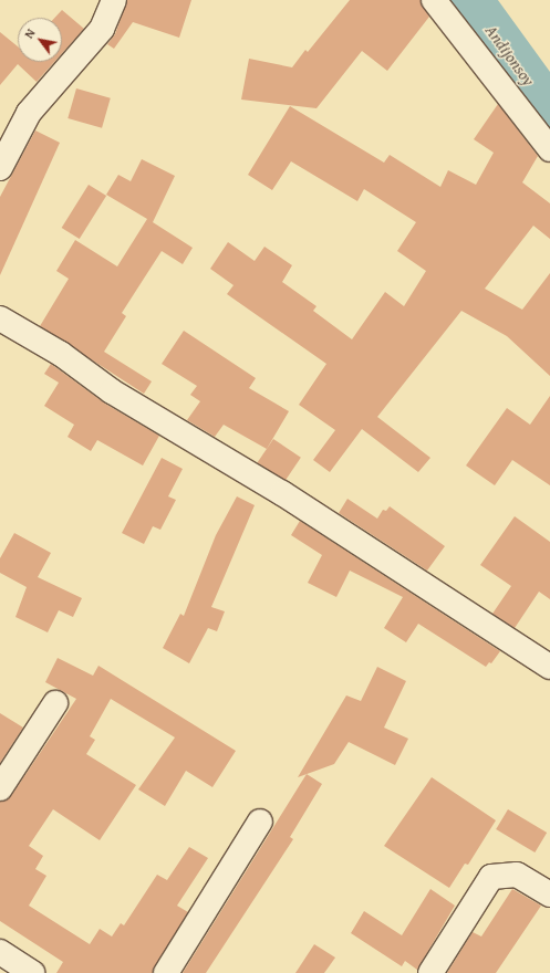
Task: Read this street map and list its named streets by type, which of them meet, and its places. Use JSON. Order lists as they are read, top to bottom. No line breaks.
{"water":["Andijonsoy"],"north":"top left"}
